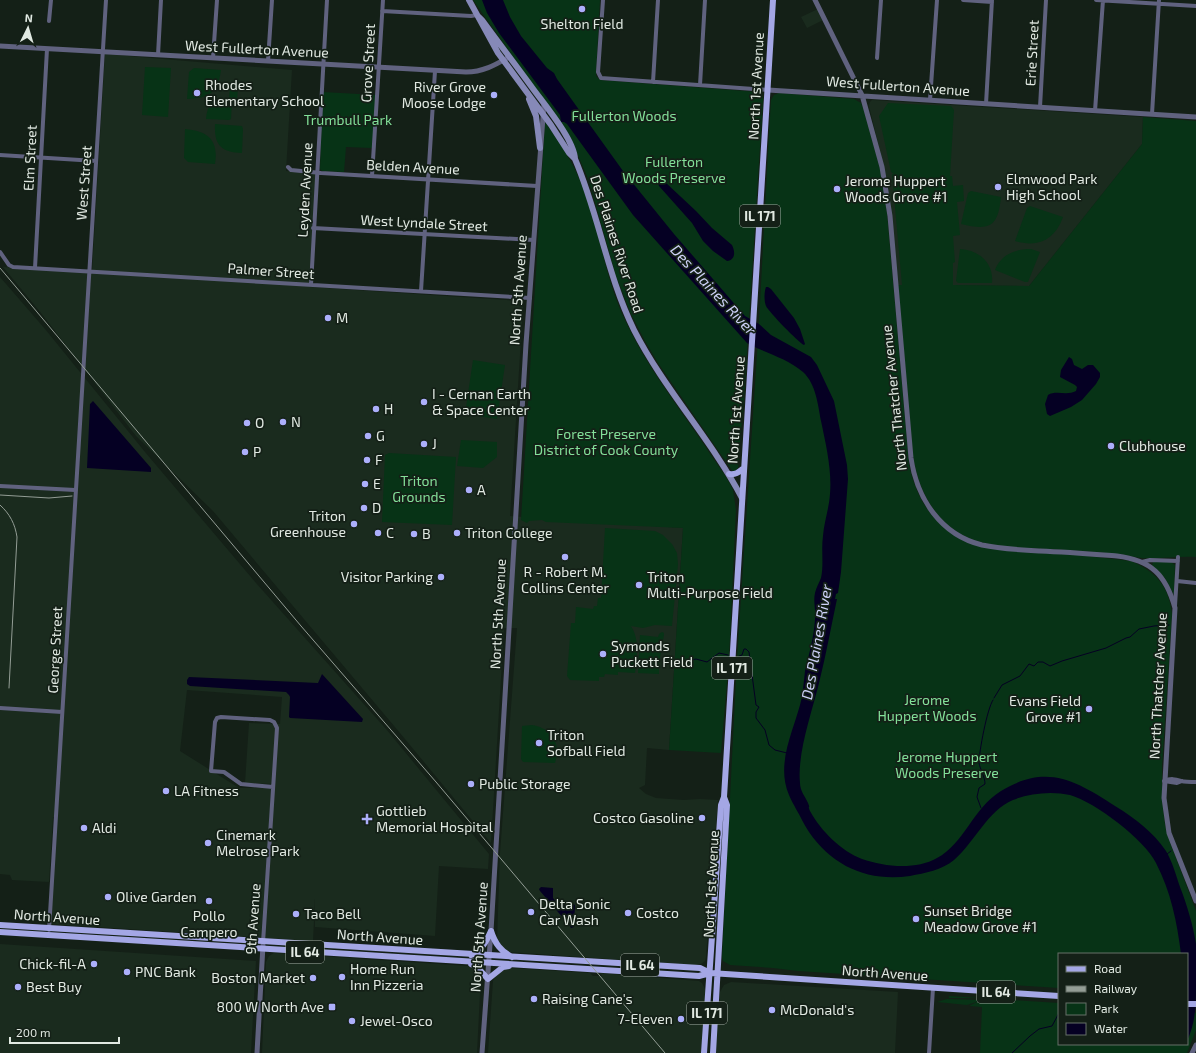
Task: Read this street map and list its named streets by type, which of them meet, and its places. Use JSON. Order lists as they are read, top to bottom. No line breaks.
{"streets":{"main road":["North 1st Avenue","IL 171","Des Plaines River Road","North Avenue","IL 64"],"street":["West Fullerton Avenue","Erie Street","Grove Street","Elm Street","Belden Avenue","West Street","Leyden Avenue","West Lyndale Street","Palmer Street","North 5th Avenue","North Thatcher Avenue","George Street","9th Avenue"]},"crossings":[["West Fullerton Avenue","Erie Street"],["West Fullerton Avenue","Grove Street"],["West Fullerton Avenue","North 1st Avenue"],["West Fullerton Avenue","Elm Street"],["West Fullerton Avenue","West Street"],["West Fullerton Avenue","Leyden Avenue"],["West Fullerton Avenue","Des Plaines River Road"],["West Fullerton Avenue","North Thatcher Avenue"],["Grove Street","Belden Avenue"],["North 1st Avenue","IL 171"],["North 1st Avenue","Des Plaines River Road"],["North 1st Avenue","North Avenue"],["Elm Street","Palmer Street"],["Belden Avenue","Leyden Avenue"],["Belden Avenue","North 5th Avenue"],["West Street","Palmer Street"],["West Street","George Street"],["Leyden Avenue","West Lyndale Street"],["Leyden Avenue","Palmer Street"],["IL 171","North Avenue"],["West Lyndale Street","North 5th Avenue"],["Des Plaines River Road","North 5th Avenue"],["Palmer Street","North 5th Avenue"],["North 5th Avenue","North Avenue"],["George Street","North Avenue"],["North Avenue","9th Avenue"]],"water":["Des Plaines River"],"parks":["Fullerton Woods","Trumbull Park","Fullerton Woods Preserve","Forest Preserve District of Cook County","Triton Grounds","Jerome Huppert Woods","Jerome Huppert Woods Preserve"],"places":{"other":["Shelton Field","Rhodes Elementary School","River Grove Moose Lodge","Elmwood Park High School","Jerome Huppert Woods Grove #1","M","I - Cernan Earth & Space Center","H","N","O","G","J","Clubhouse","P","F","E","A","D","Triton Greenhouse","C","Triton College","B","R - Robert M. Collins Center","Visitor Parking","Triton Multi-Purpose Field","Symonds Puckett Field","Evans Field Grove #1","Triton Sofball Field","Public Storage","LA Fitness","Costco Gasoline","Aldi","Cinemark Melrose Park","Olive Garden","Pollo Campero","Delta Sonic Car Wash","Costco","Taco Bell","Sunset Bridge Meadow Grove #1","Chick-fil-A","PNC Bank","Home Run Inn Pizzeria","Boston Market","Best Buy","Raising Cane's","McDonald's","7-Eleven","Jewel-Osco"],"health":["Gottlieb Memorial Hospital"],"transit":["800 W North Ave"]},"legend":["Road","Railway","Park","Water"],"scale_bar":"200 m","north":"top"}
